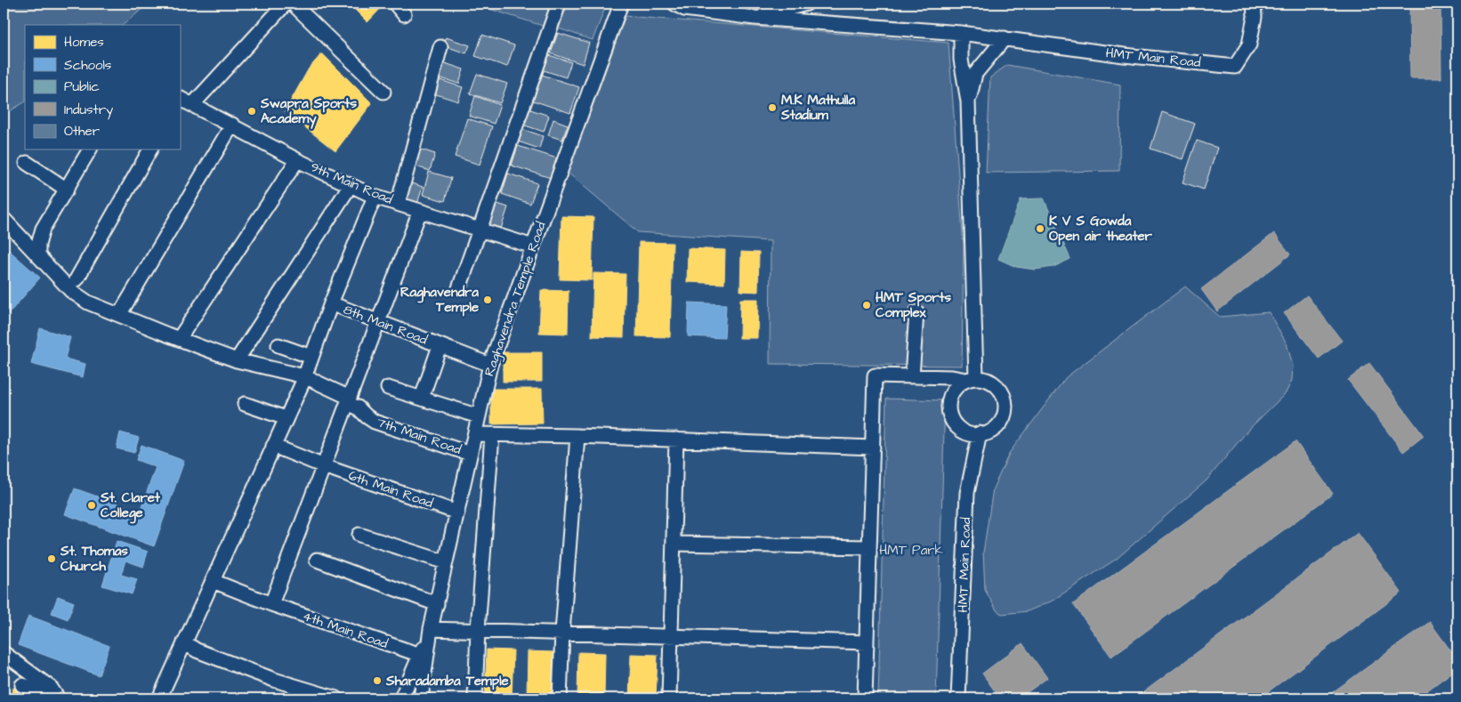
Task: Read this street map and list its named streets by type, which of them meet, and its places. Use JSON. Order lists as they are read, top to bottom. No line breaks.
{"streets":{"street":["HMT Main Road","9th Main Road","Raghavendra Temple Road","8th Main Road","7th Main Road","6th Main Road","4th Main Road"]},"crossings":[["9th Main Road","Raghavendra Temple Road"],["Raghavendra Temple Road","8th Main Road"],["Raghavendra Temple Road","7th Main Road"],["Raghavendra Temple Road","6th Main Road"]],"parks":["HMT Park"],"places":["M.K Mathulla Stadium","Swapra Sports Academy","K V S Gowda Open air theater","Raghavendra Temple","HMT Sports Complex","St. Claret College","St. Thomas Church","Sharadamba Temple"],"legend":["Homes","Schools","Public","Industry","Other"]}
